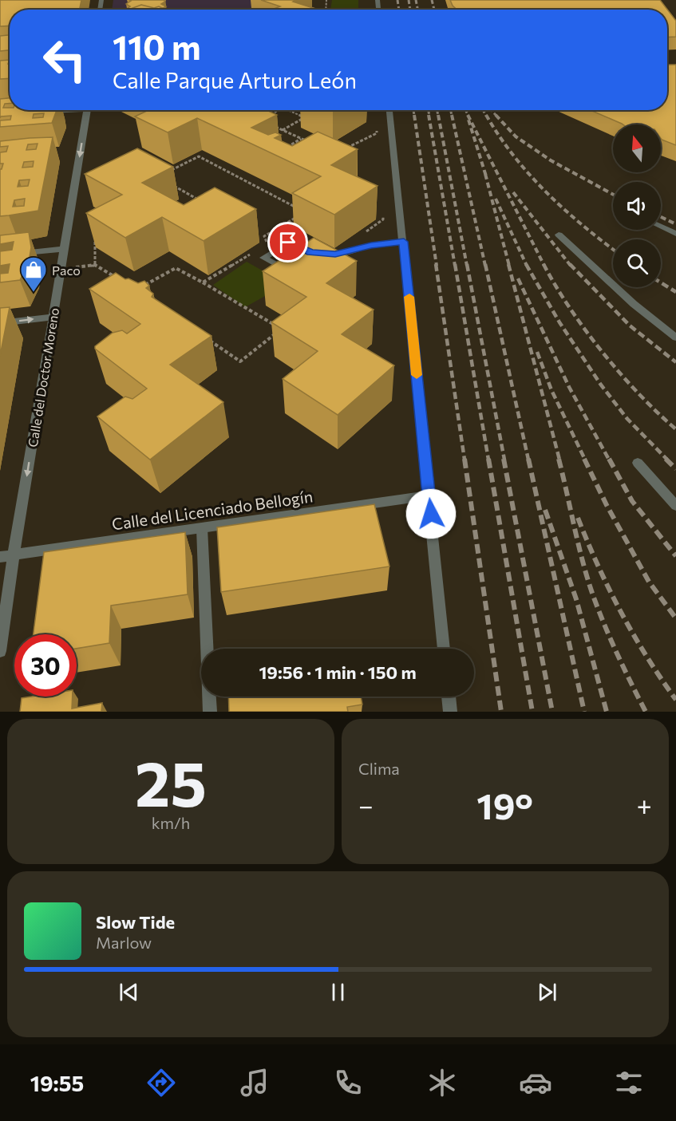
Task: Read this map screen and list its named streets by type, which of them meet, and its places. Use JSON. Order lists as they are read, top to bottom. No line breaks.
{"streets":{"street":["Calle del Doctor Moreno","Calle del Licenciado Bellogín"]},"crossings":[["Calle del Doctor Moreno","Calle del Licenciado Bellogín"]],"one_way":["Calle del Doctor Moreno"],"places":{"shop":["Paco"]},"north":"top","page":{"turn":["110 m","Calle Parque Arturo León"],"limit":"30","trip":"19:56 · 1 min · 150 m","tile":[["25","km/h"],"Clima"],"heat":["−","19°","+"],"song":["Slow Tide","Marlow"],"tabs":"19:55"}}
